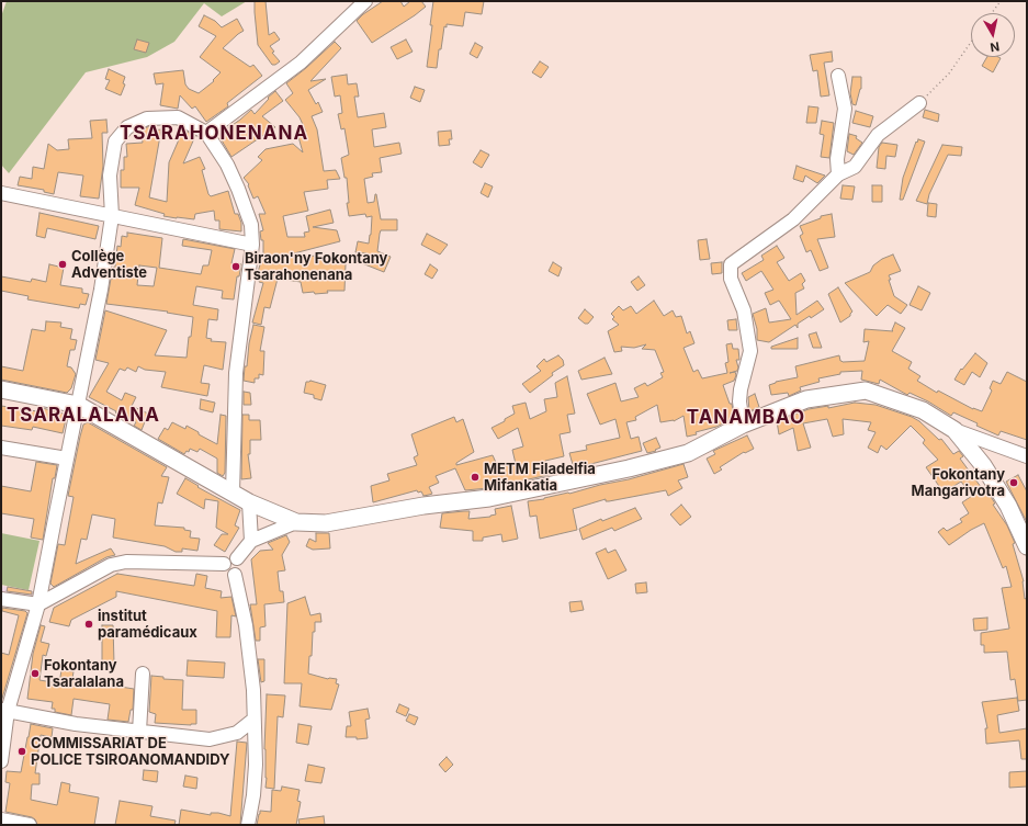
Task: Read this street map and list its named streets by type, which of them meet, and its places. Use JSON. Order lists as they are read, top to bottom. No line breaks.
{"districts":["TSARAHONENANA","TSARALALANA","TANAMBAO"],"places":["Collège Adventiste","Biraon'ny Fokontany Tsarahonenana","METM Filadelfia Mifankatia","Fokontany Mangarivotra","institut paramédicaux","Fokontany Tsaralalana","COMMISSARIAT DE POLICE TSIROANOMANDIDY"],"north":"bottom"}
